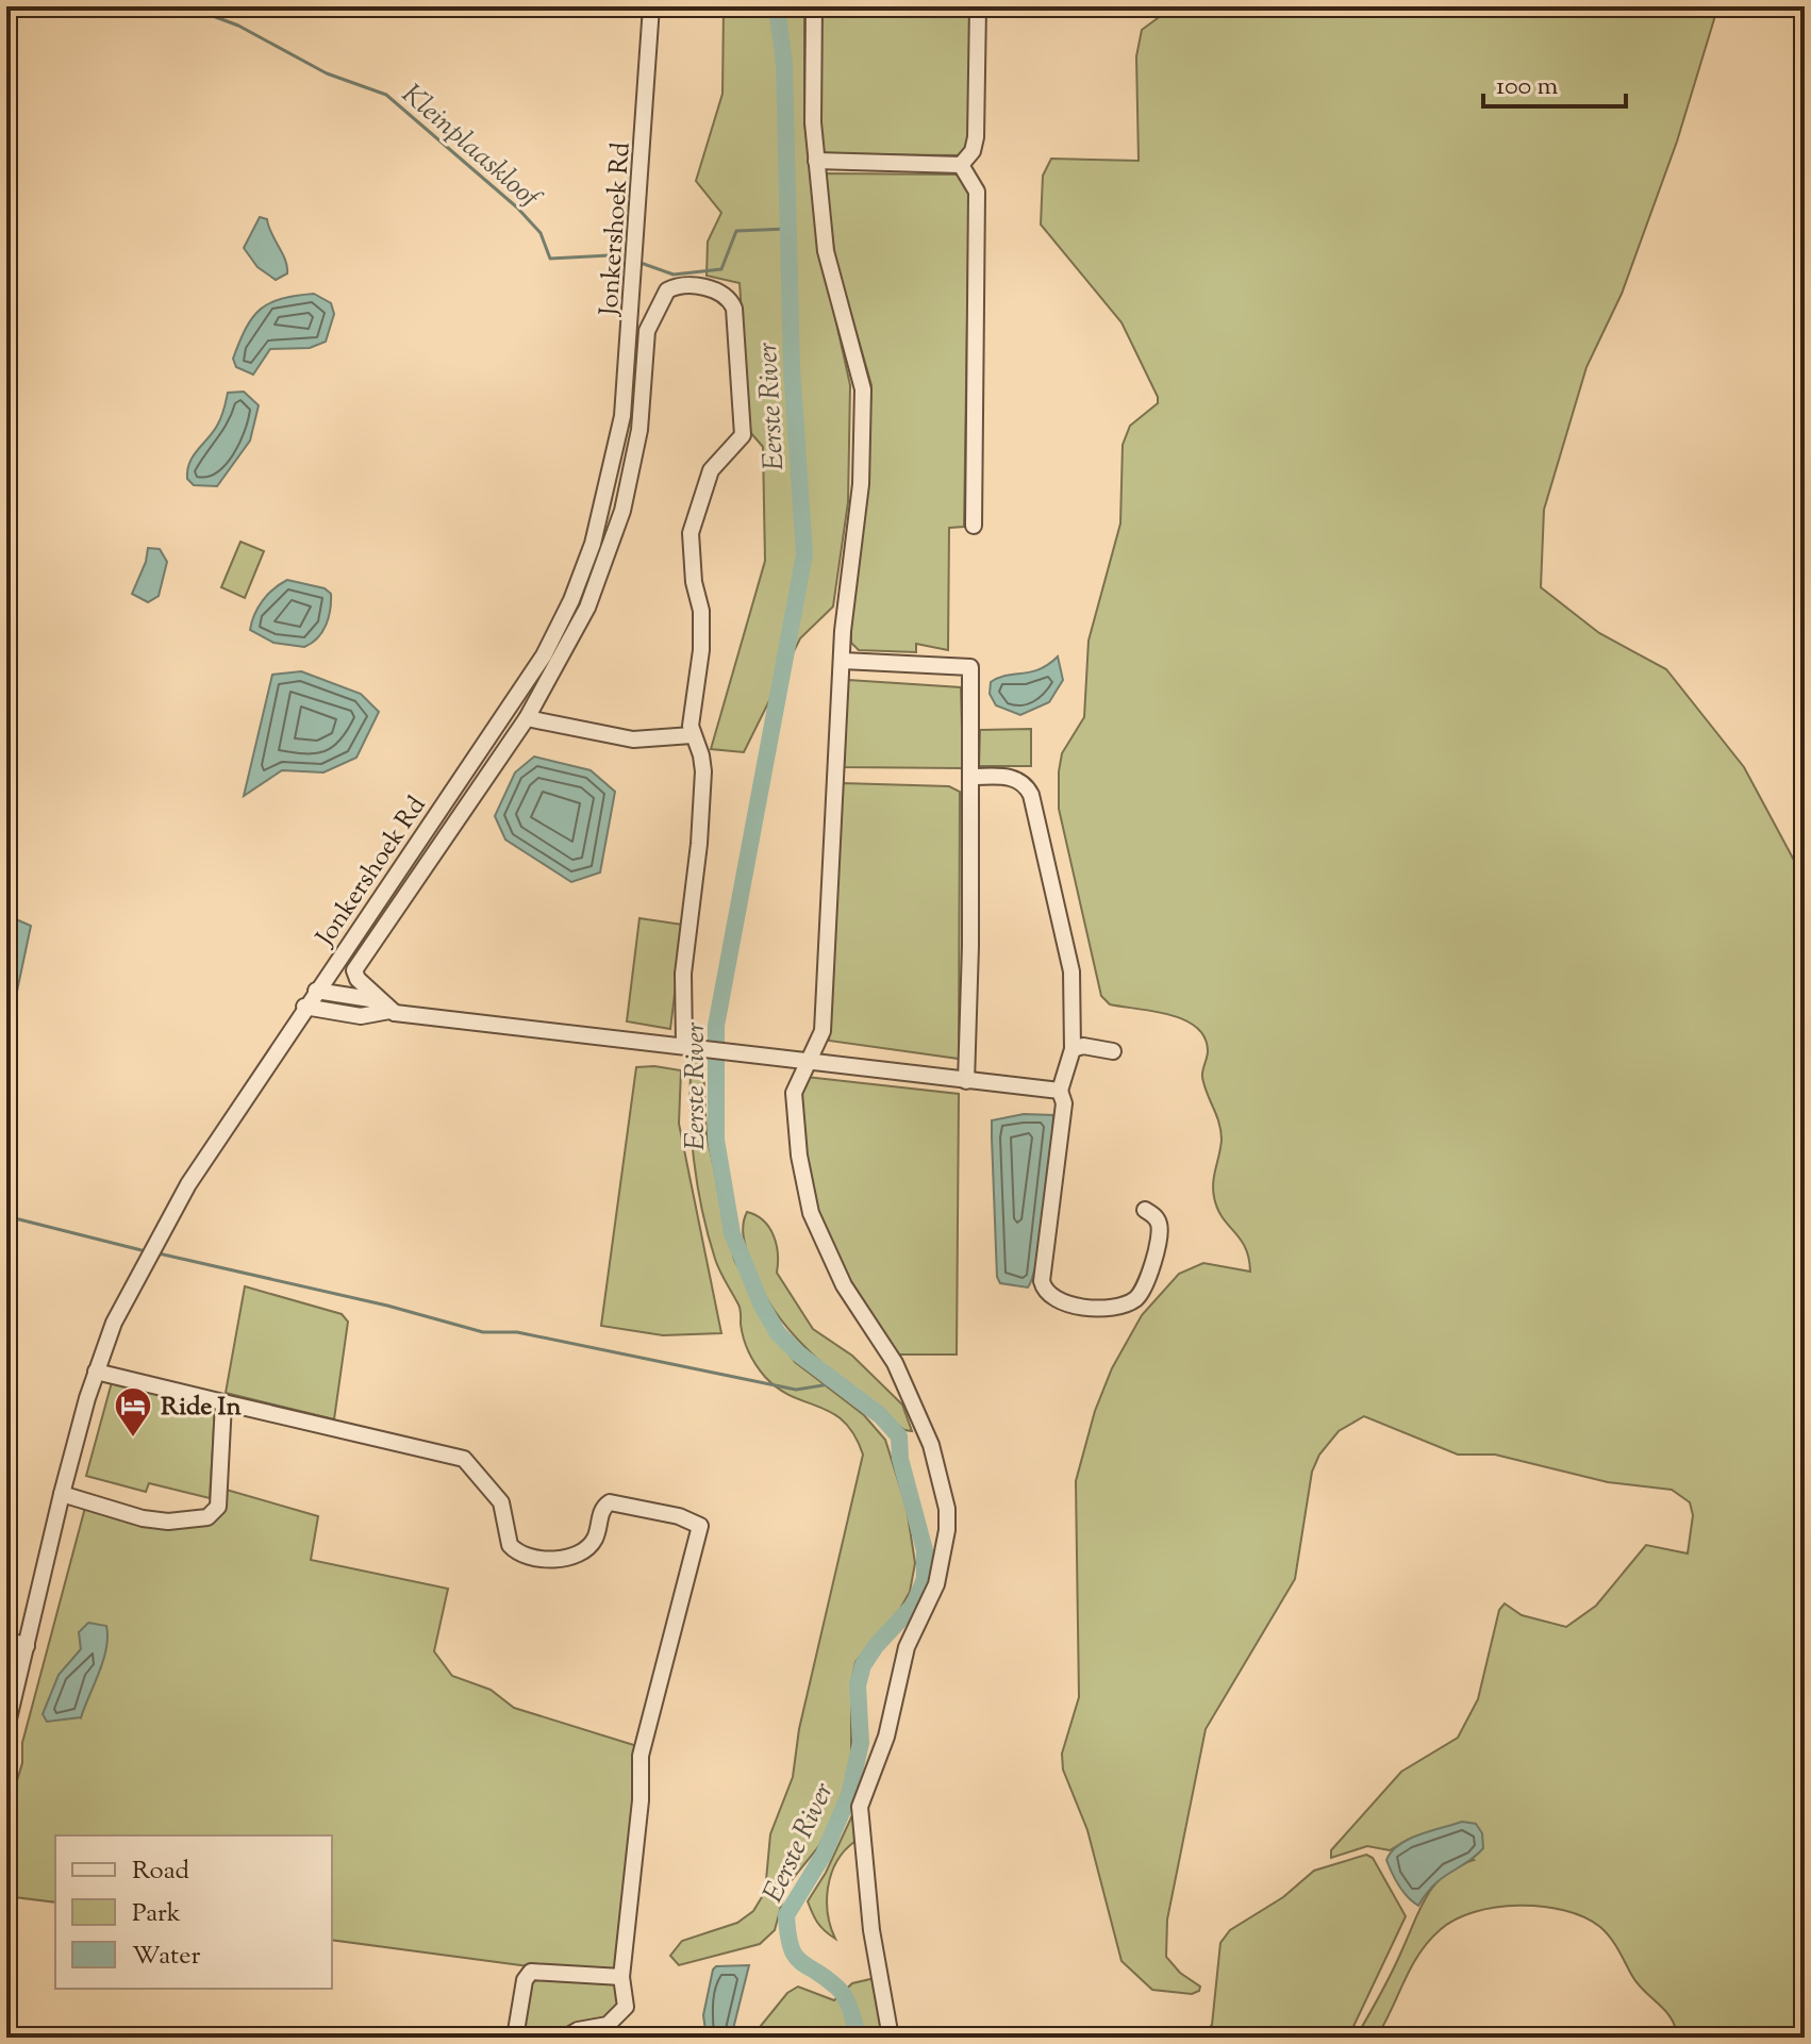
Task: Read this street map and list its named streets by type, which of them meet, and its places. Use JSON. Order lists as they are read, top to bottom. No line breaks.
{"streets":{"street":["Jonkershoek Rd"]},"water":["Kleinplaaskloof","Eerste River"],"places":{"hotel":["Ride In"]},"legend":["Road","Park","Water"],"scale_bar":"100 m"}
